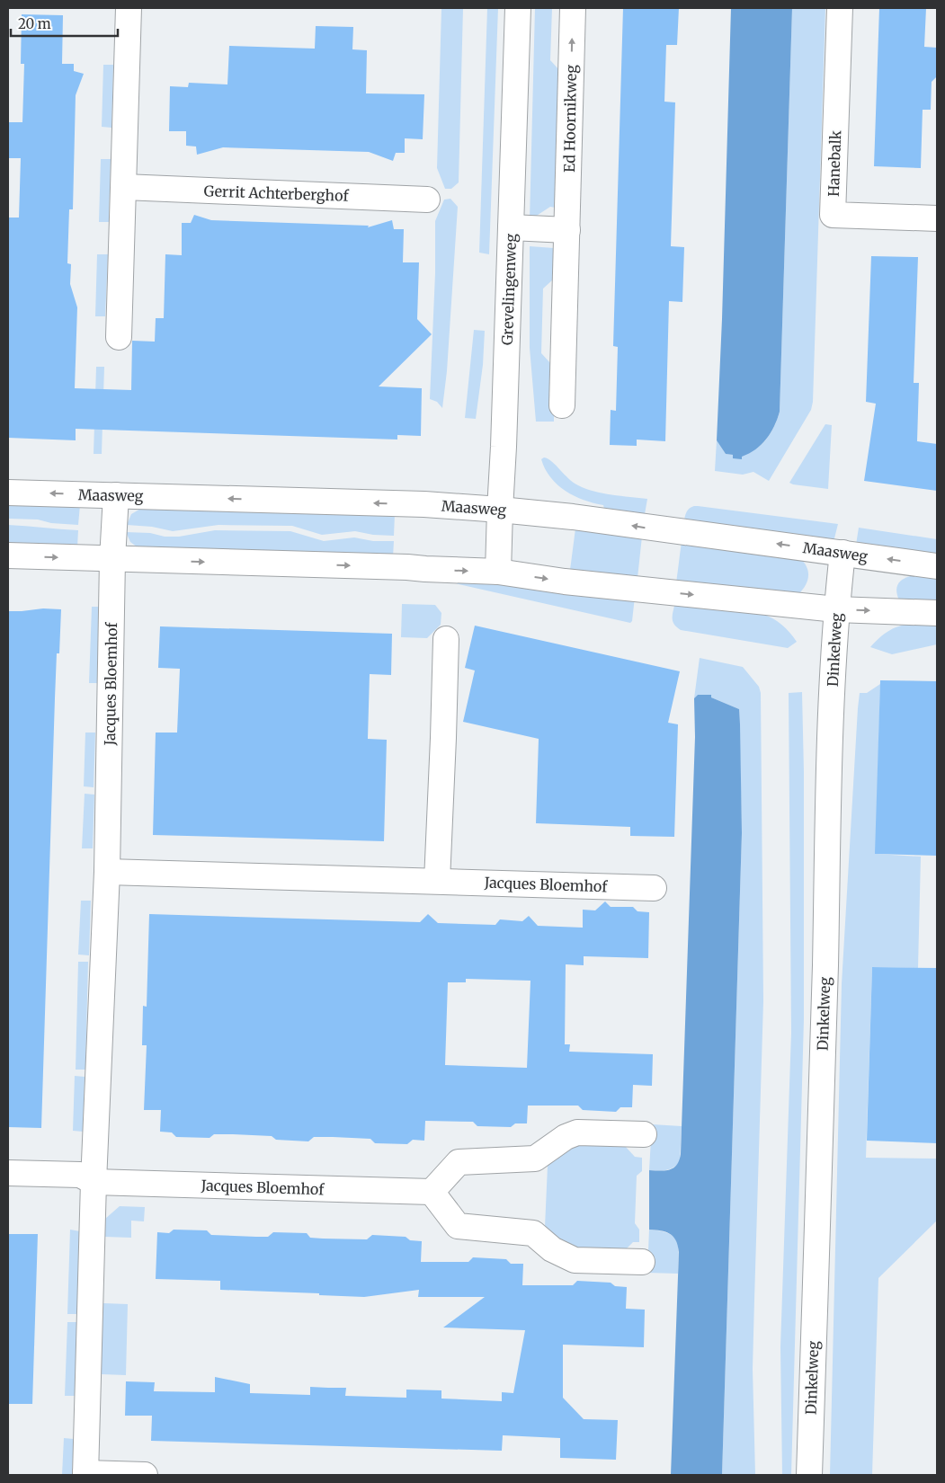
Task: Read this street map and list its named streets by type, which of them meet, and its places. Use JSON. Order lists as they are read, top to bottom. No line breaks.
{"streets":{"street":["Ed Hoornikweg","Hanebalk","Gerrit Achterberghof","Grevelingenweg","Maasweg","Dinkelweg","Jacques Bloemhof"]},"crossings":[["Grevelingenweg","Maasweg"],["Maasweg","Dinkelweg"],["Maasweg","Jacques Bloemhof"]],"one_way":["Ed Hoornikweg"],"scale_bar":"20 m"}
